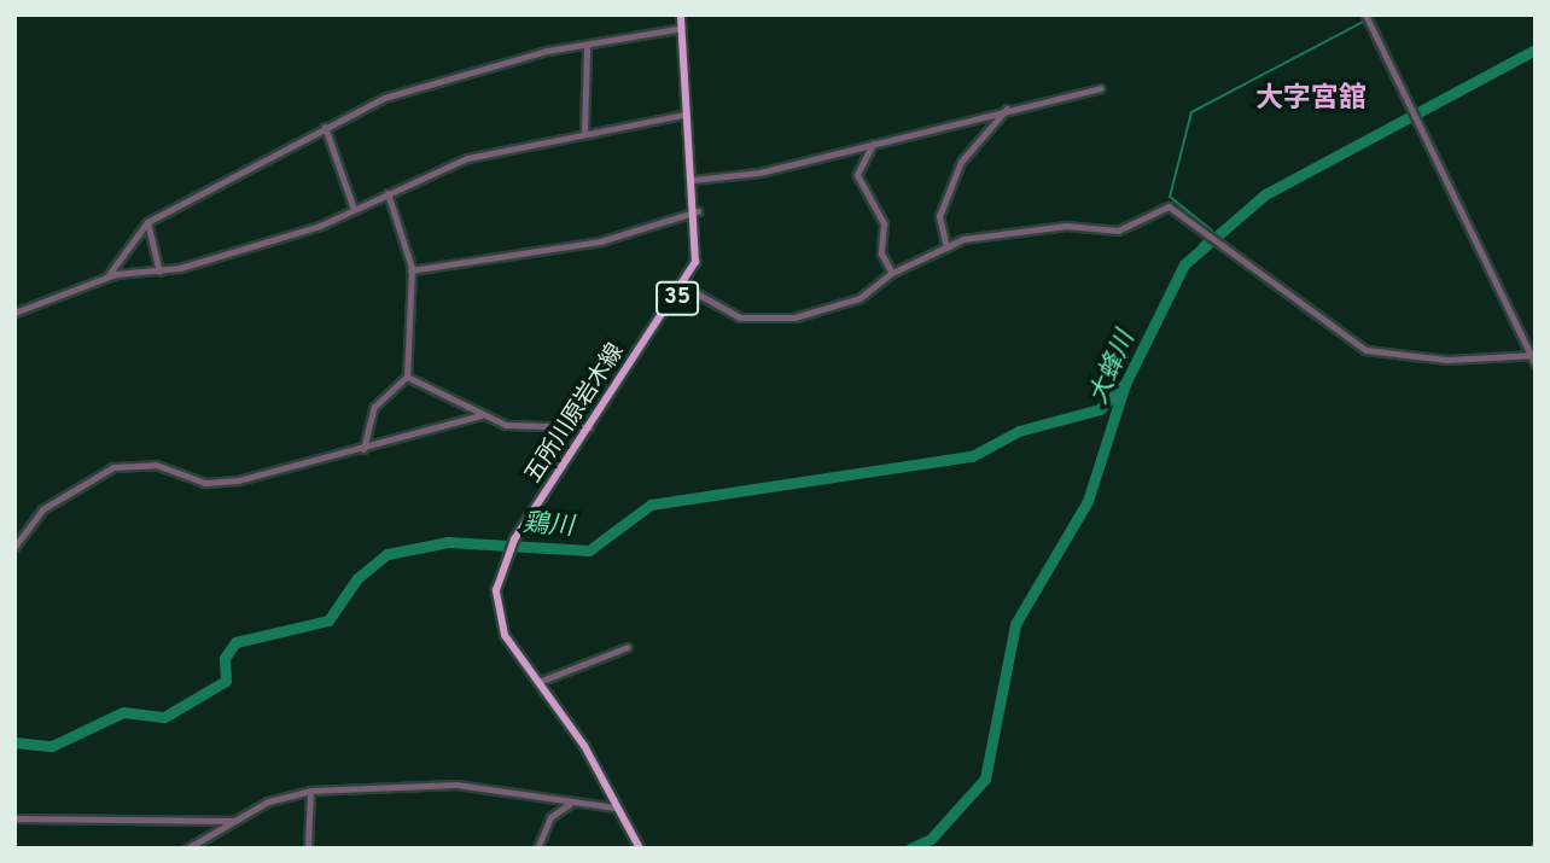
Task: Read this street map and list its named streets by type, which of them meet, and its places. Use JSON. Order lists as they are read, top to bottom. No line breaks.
{"streets":{"main road":["35","五所川原岩木線"]},"districts":["大字宮舘"],"water":["大蜂川","鶏川"]}
